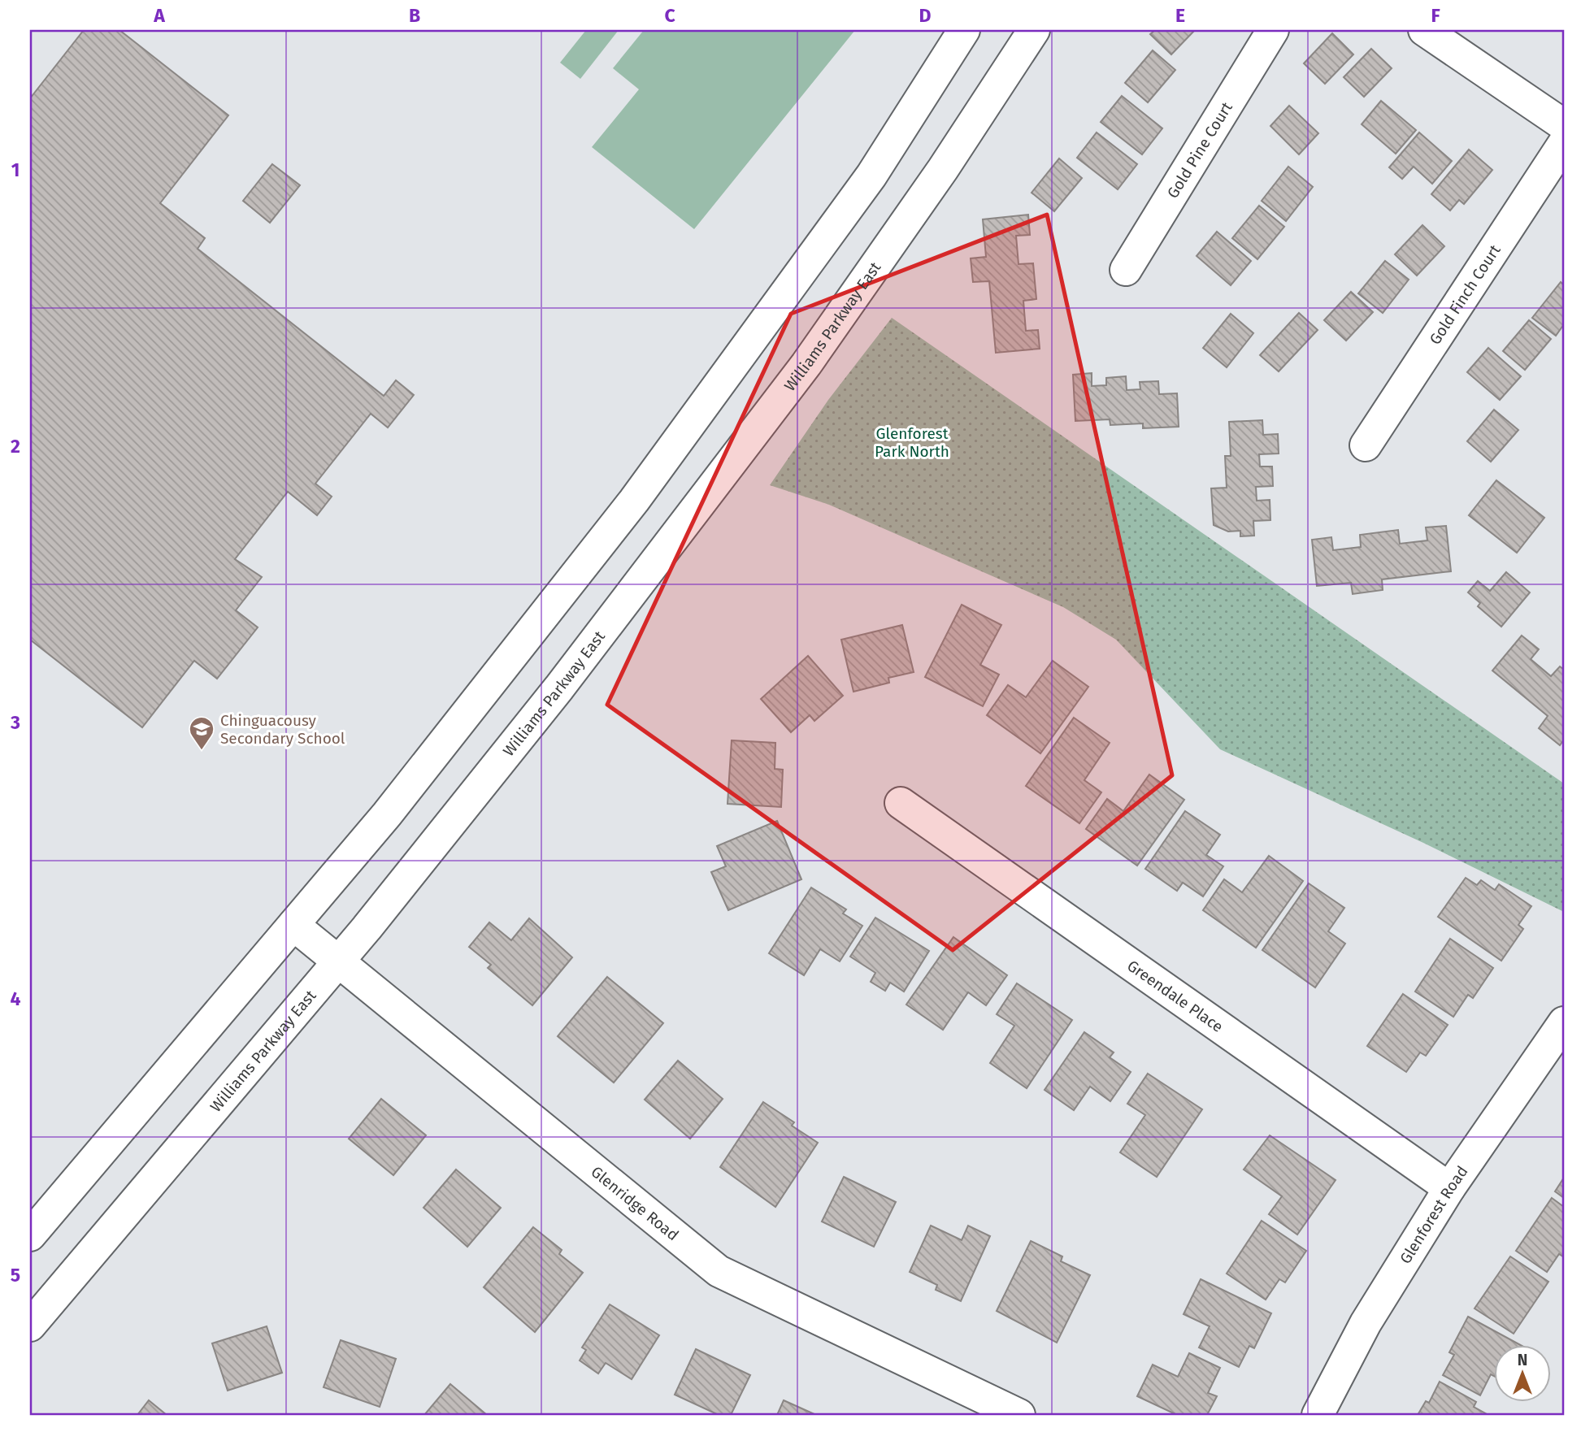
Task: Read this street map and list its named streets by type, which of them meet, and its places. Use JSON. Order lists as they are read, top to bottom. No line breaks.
{"streets":{"main road":["Gold Pine Court","Gold Finch Court","Williams Parkway East","Greendale Place","Glenridge Road","Glenforest Road"]},"crossings":[["Williams Parkway East","Glenridge Road"],["Greendale Place","Glenforest Road"]],"parks":["Glenforest Park North"],"places":{"school or university":["Chinguacousy Secondary School"]},"north":"top","grid":{"columns":["A","B","C","D","E","F"],"rows":["1","2","3","4","5"]}}
